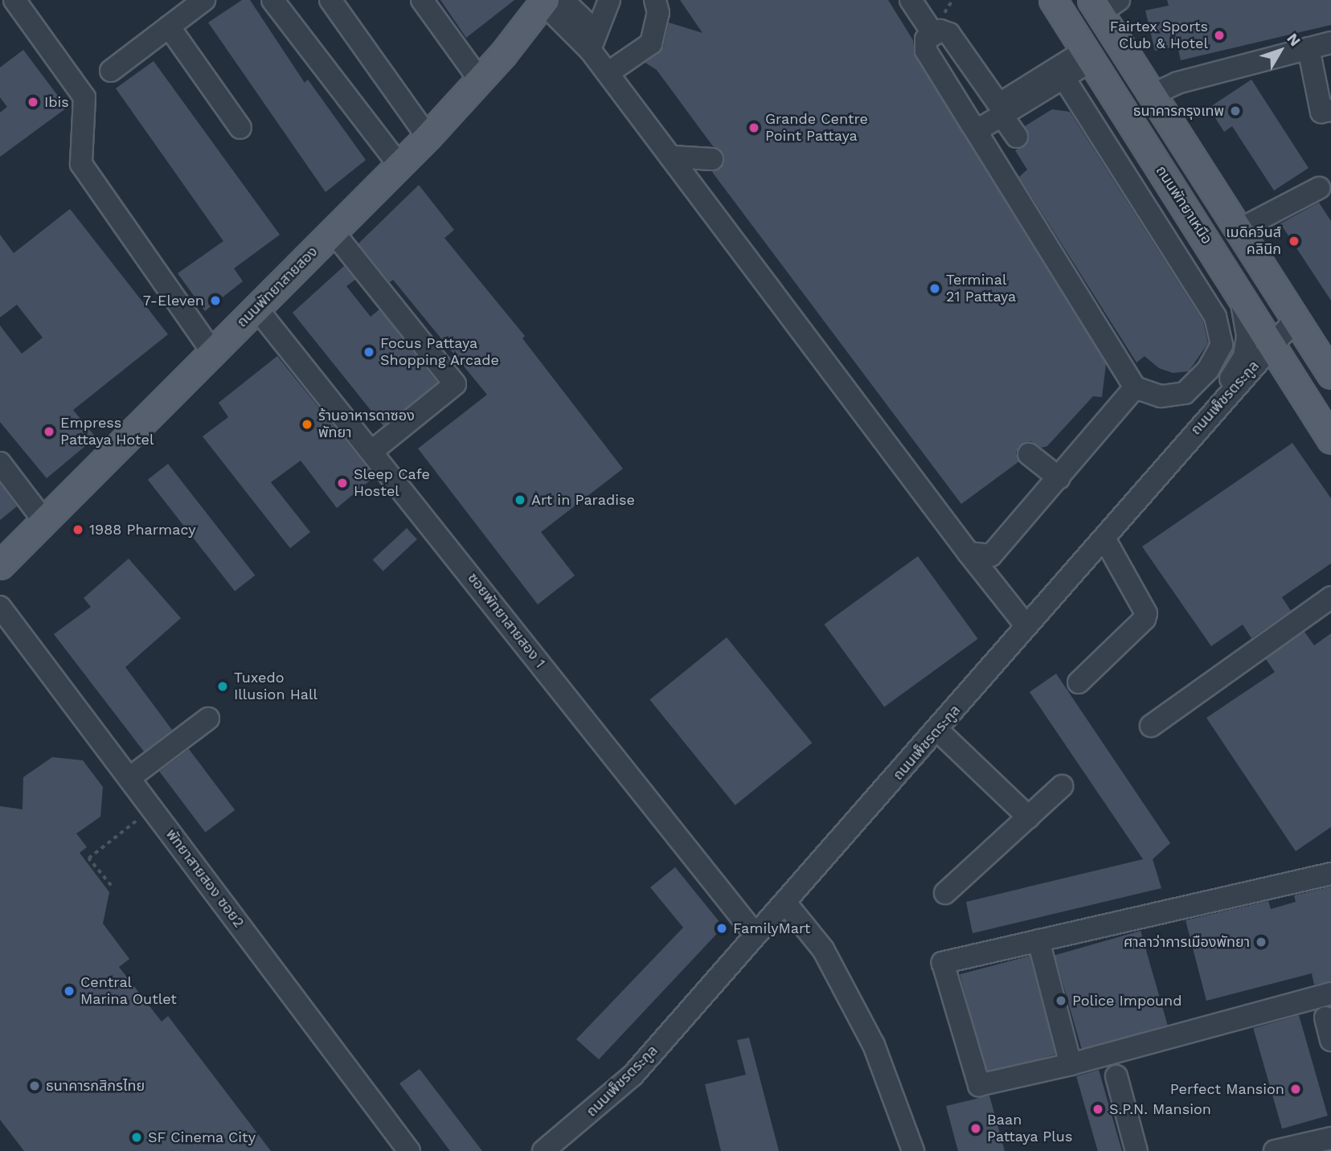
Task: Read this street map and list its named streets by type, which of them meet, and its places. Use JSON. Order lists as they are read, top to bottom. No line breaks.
{"streets":{"main road":["ถนนพัทยาเหนือ","ถนนพัทยาสายสอง"],"street":["ถนนเพ็ชรตระกูล","ซอยพัทยาสายสอง 1","พัทยาสายสอง ซอย2"]},"crossings":[["ถนนพัทยาเหนือ","ถนนเพ็ชรตระกูล"],["ถนนพัทยาสายสอง","ซอยพัทยาสายสอง 1"],["ถนนเพ็ชรตระกูล","ซอยพัทยาสายสอง 1"]],"places":["Fairtex Sports Club & Hotel","Ibis","ธนาคารกรุงเทพ","Grande Centre Point Pattaya","เมดิควีนส์ คลินิก","Terminal 21 Pattaya","7-Eleven","Focus Pattaya Shopping Arcade","ร้านอาหารดาซอง พัทยา","Empress Pattaya Hotel","Sleep Cafe Hostel","Art in Paradise","1988 Pharmacy","Tuxedo Illusion Hall","FamilyMart","ศาลาว่าการเมืองพัทยา","Central Marina Outlet","Police Impound","ธนาคารกสิกรไทย","Perfect Mansion","S.P.N. Mansion","Baan Pattaya Plus","SF Cinema City"],"north":"top right"}
